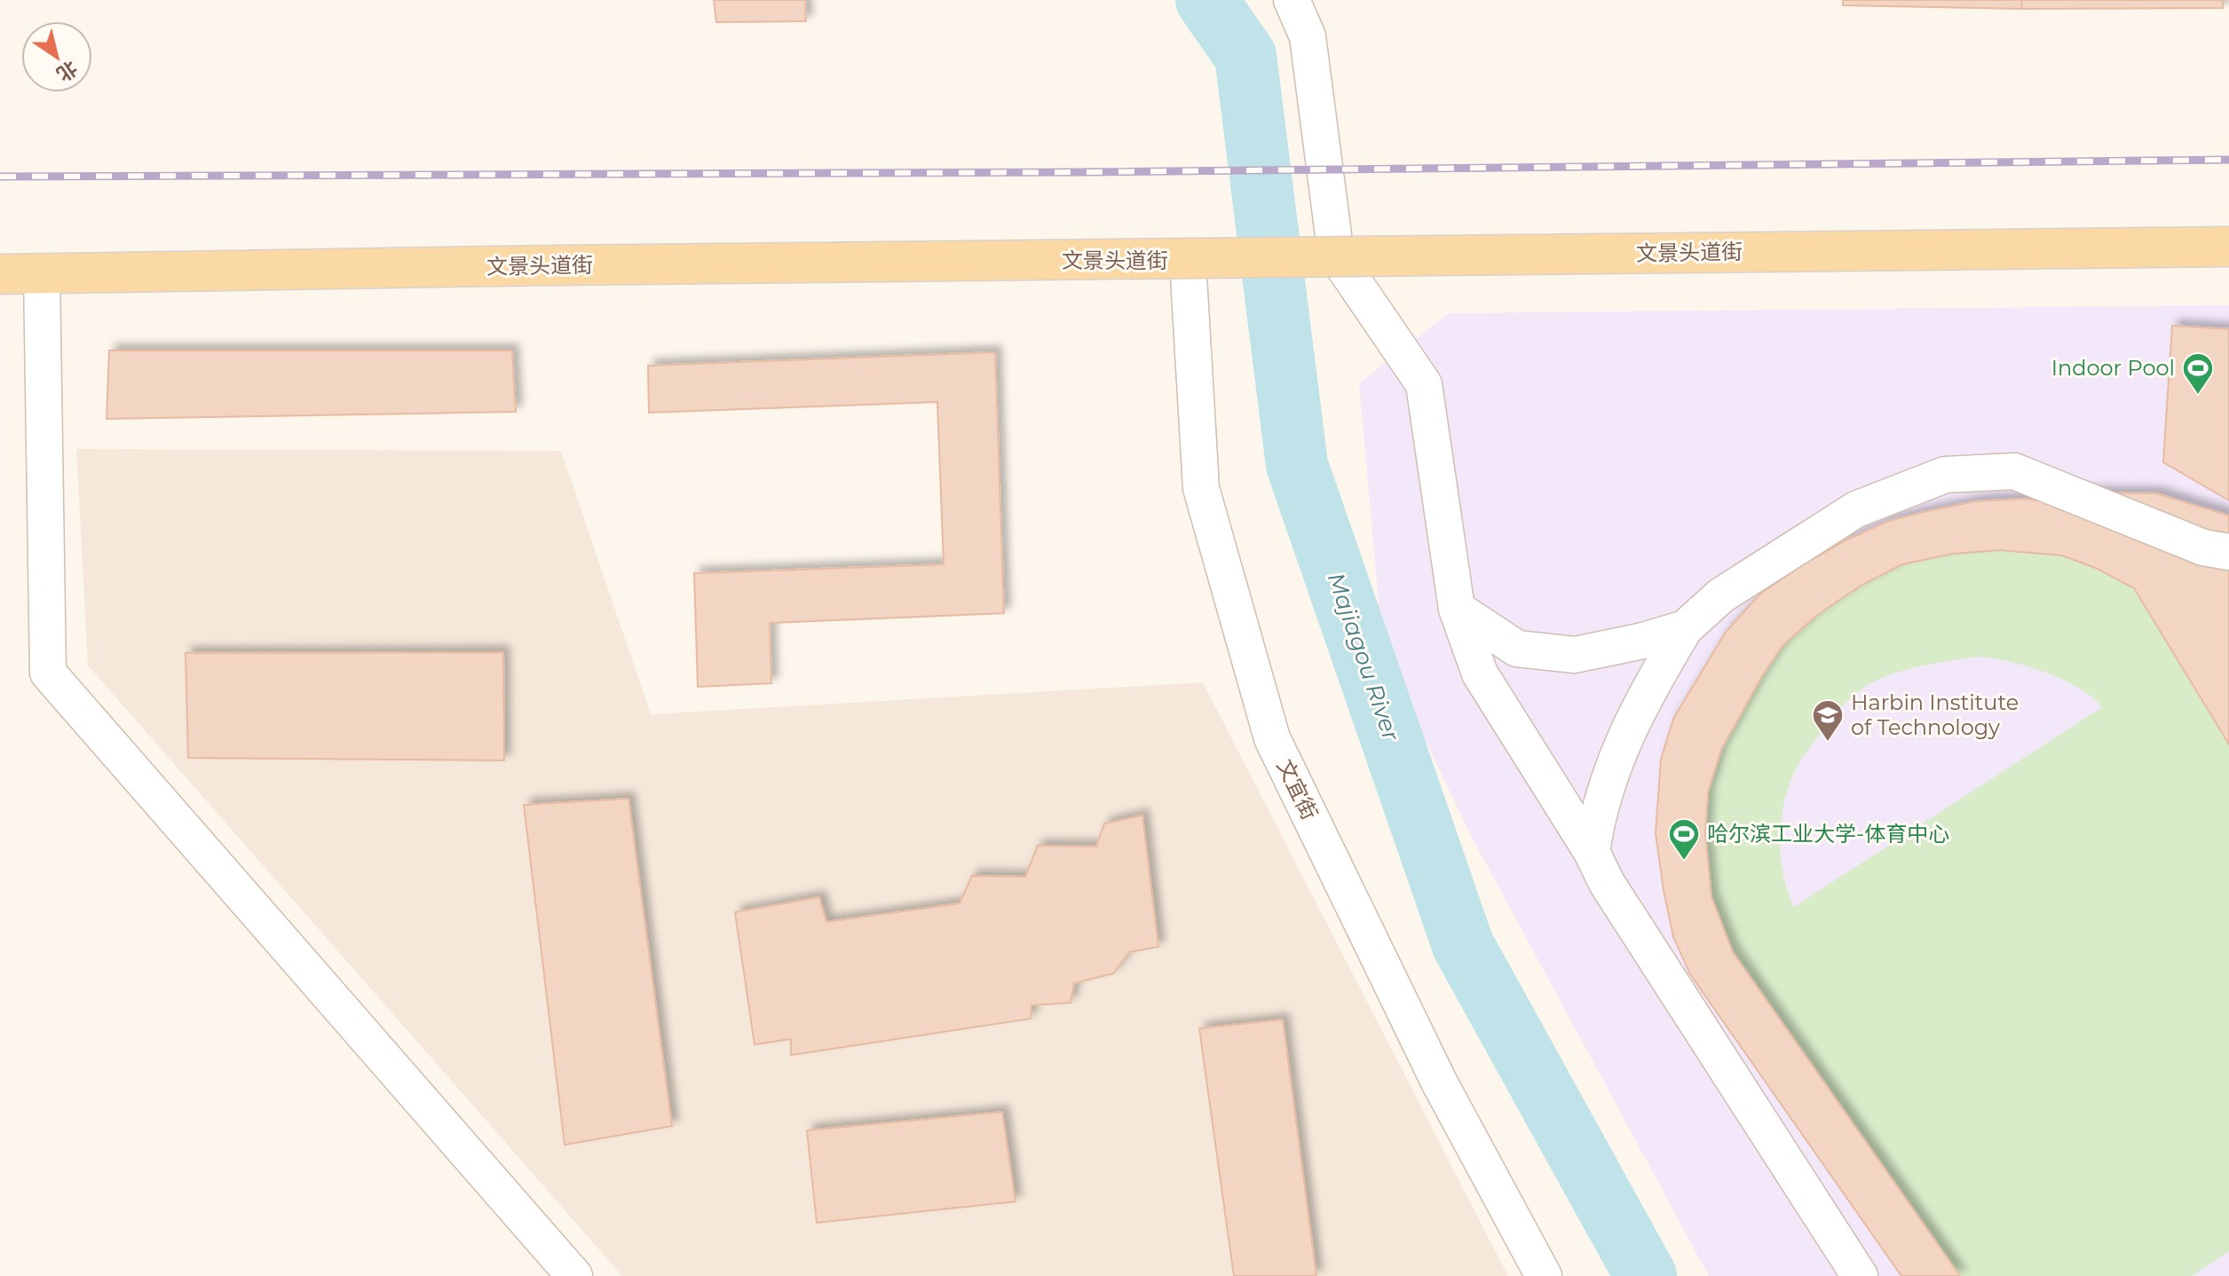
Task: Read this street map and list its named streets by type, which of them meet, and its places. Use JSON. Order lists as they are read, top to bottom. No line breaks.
{"streets":{"main road":["文景头道街"],"street":["文宜街"]},"crossings":[["文景头道街","文宜街"]],"water":["Majiagou River"],"places":{"sports":["Indoor Pool","哈尔滨工业大学-体育中心"],"school or university":["Harbin Institute of Technology"]},"north":"bottom right"}
